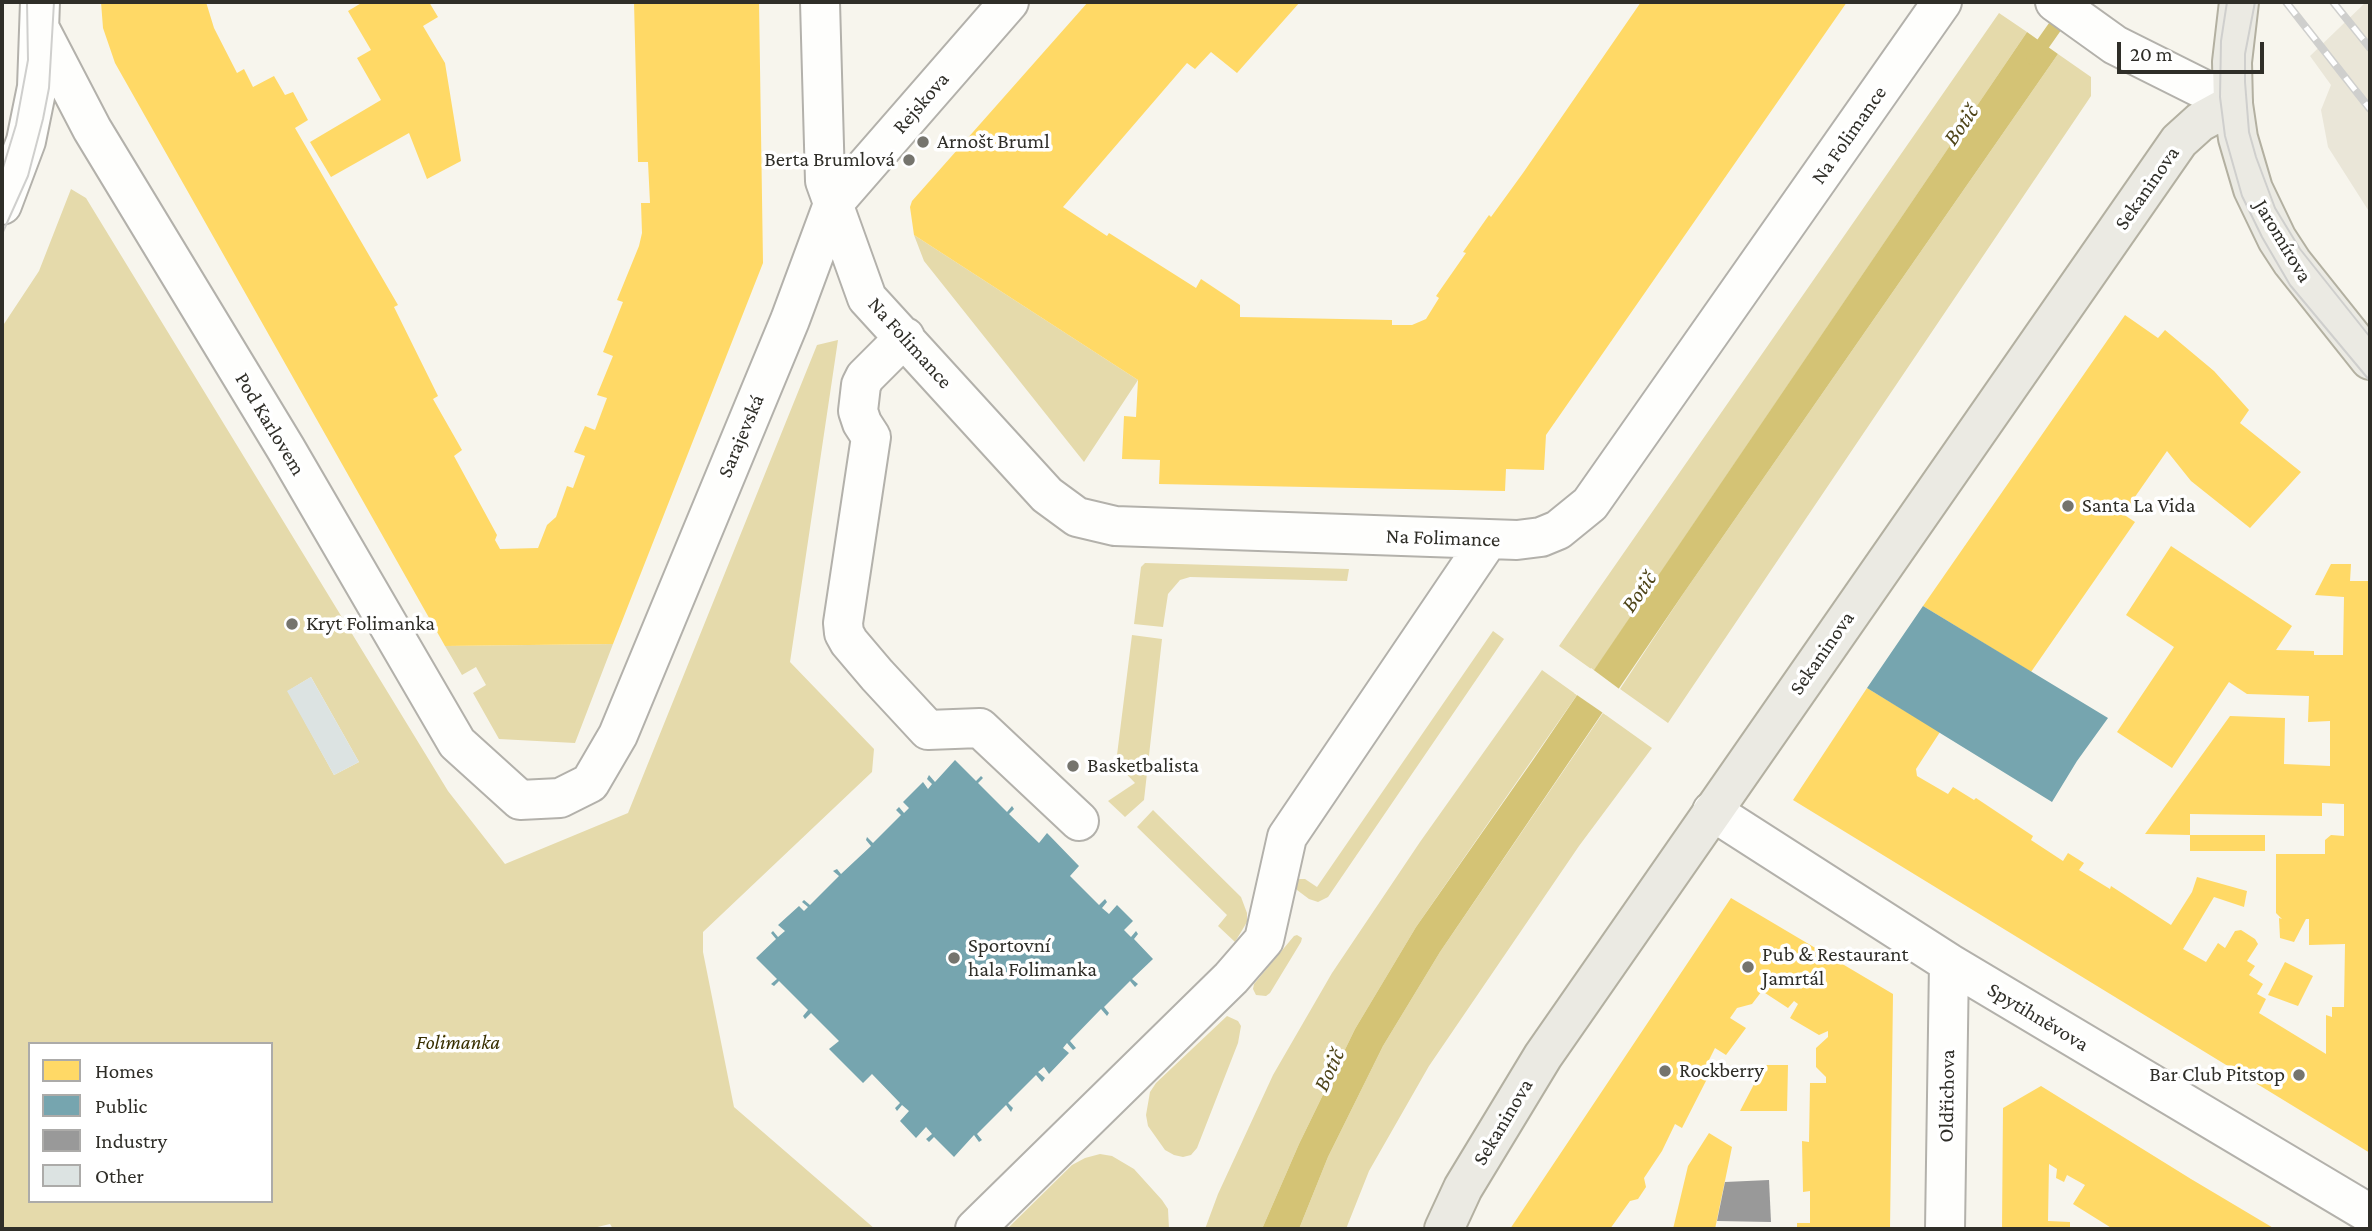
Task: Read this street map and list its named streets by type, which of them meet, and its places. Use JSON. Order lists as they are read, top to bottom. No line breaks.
{"streets":{"main road":["Sekaninova","Jaromírova"],"street":["Rejskova","Na Folimance","Pod Karlovem","Sarajevská","Spytihněvova","Oldřichova"]},"crossings":[["Rejskova","Na Folimance"],["Rejskova","Sarajevská"],["Na Folimance","Sarajevská"],["Sekaninova","Jaromírova"],["Sekaninova","Spytihněvova"],["Pod Karlovem","Sarajevská"],["Spytihněvova","Oldřichova"]],"water":["Botič"],"parks":["Folimanka"],"places":["Arnošt Bruml","Berta Brumlová","Santa La Vida","Kryt Folimanka","Basketbalista","Sportovní hala Folimanka","Pub & Restaurant Jamrtál","Rockberry","Bar Club Pitstop"],"legend":["Homes","Public","Industry","Other"],"scale_bar":"20 m"}
